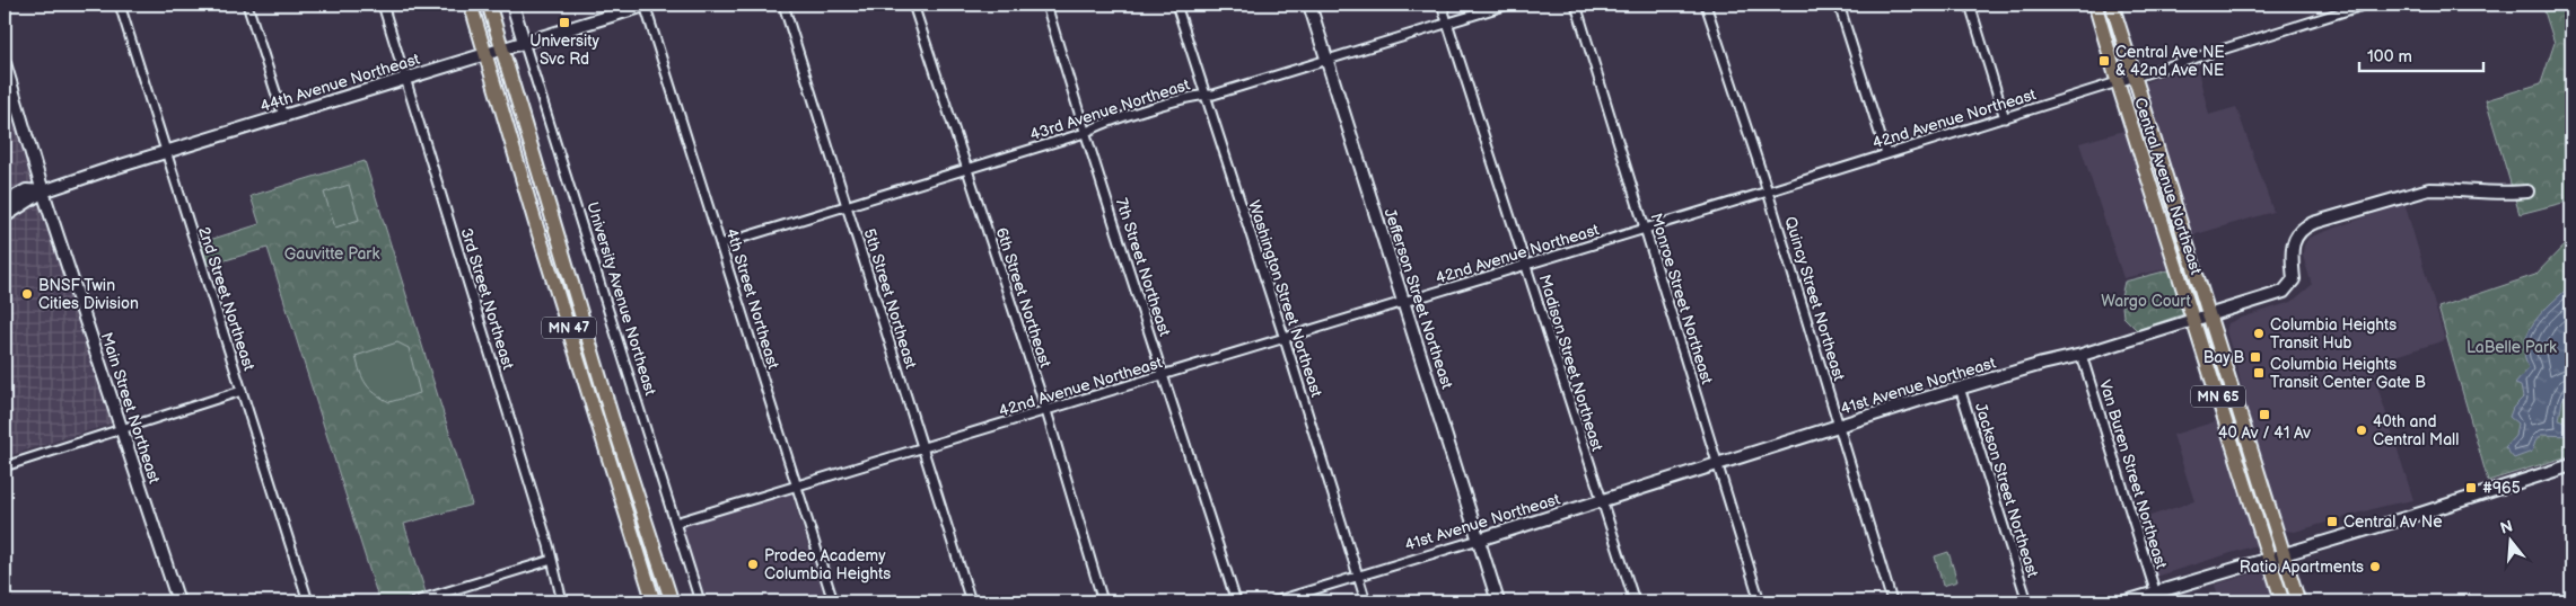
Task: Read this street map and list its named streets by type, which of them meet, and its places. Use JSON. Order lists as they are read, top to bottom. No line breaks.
{"streets":{"main road":["Central Avenue Northeast","MN 47","MN 65"],"street":["44th Avenue Northeast","43rd Avenue Northeast","42nd Avenue Northeast","7th Street Northeast","6th Street Northeast","2nd Street Northeast","3rd Street Northeast","University Avenue Northeast","4th Street Northeast","5th Street Northeast","Washington Street Northeast","Jefferson Street Northeast","Monroe Street Northeast","Quincy Street Northeast","Madison Street Northeast","41st Avenue Northeast","Main Street Northeast","Van Buren Street Northeast","Jackson Street Northeast"]},"crossings":[["44th Avenue Northeast","2nd Street Northeast"],["44th Avenue Northeast","3rd Street Northeast"],["44th Avenue Northeast","University Avenue Northeast"],["44th Avenue Northeast","4th Street Northeast"],["44th Avenue Northeast","MN 47"],["44th Avenue Northeast","Main Street Northeast"],["43rd Avenue Northeast","7th Street Northeast"],["43rd Avenue Northeast","6th Street Northeast"],["43rd Avenue Northeast","4th Street Northeast"],["43rd Avenue Northeast","5th Street Northeast"],["43rd Avenue Northeast","Washington Street Northeast"],["43rd Avenue Northeast","Jefferson Street Northeast"],["43rd Avenue Northeast","Madison Street Northeast"],["42nd Avenue Northeast","Central Avenue Northeast"],["42nd Avenue Northeast","7th Street Northeast"],["42nd Avenue Northeast","6th Street Northeast"],["42nd Avenue Northeast","University Avenue Northeast"],["42nd Avenue Northeast","4th Street Northeast"],["42nd Avenue Northeast","5th Street Northeast"],["42nd Avenue Northeast","Washington Street Northeast"],["42nd Avenue Northeast","Jefferson Street Northeast"],["42nd Avenue Northeast","Monroe Street Northeast"],["42nd Avenue Northeast","Quincy Street Northeast"],["42nd Avenue Northeast","Madison Street Northeast"],["Central Avenue Northeast","41st Avenue Northeast"],["Washington Street Northeast","41st Avenue Northeast"],["Jefferson Street Northeast","41st Avenue Northeast"],["Monroe Street Northeast","41st Avenue Northeast"],["Quincy Street Northeast","41st Avenue Northeast"],["Madison Street Northeast","41st Avenue Northeast"],["41st Avenue Northeast","Van Buren Street Northeast"],["41st Avenue Northeast","Jackson Street Northeast"]],"parks":["Gauvitte Park","Wargo Court","LaBelle Park"],"places":{"transit":["University Svc Rd","Central Ave NE & 42nd Ave NE","Bay B","Columbia Heights Transit Center Gate B","40 Av / 41 Av","#965","Central Av Ne"],"other":["BNSF Twin Cities Division","Columbia Heights Transit Hub","40th and Central Mall","Prodeo Academy Columbia Heights","Ratio Apartments"]},"scale_bar":"100 m","north":"top"}
